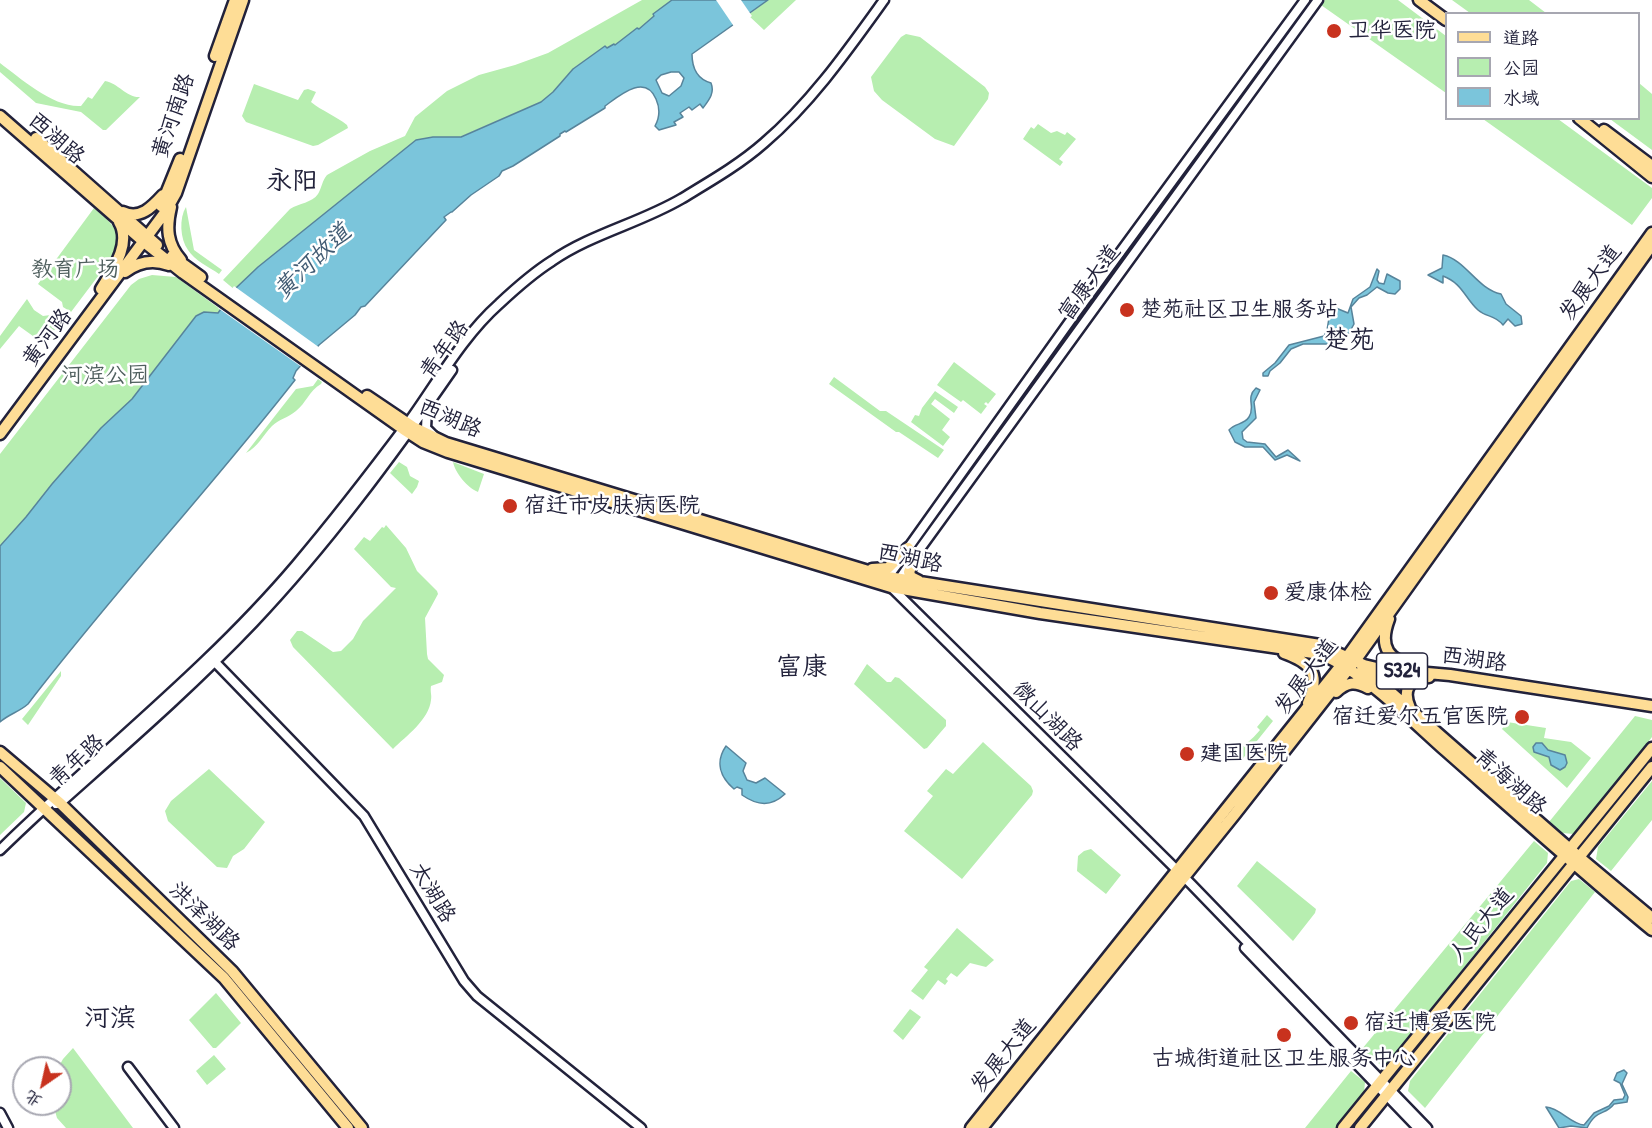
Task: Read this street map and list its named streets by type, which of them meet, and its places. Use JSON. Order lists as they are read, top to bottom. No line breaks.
{"streets":{"main road":["黄河南路","西湖路","发展大道","黄河路","S324","青海湖路","洪泽湖路","人民大道"],"street":["富康大道","青年路","微山湖路","太湖路"]},"crossings":[["黄河南路","西湖路"],["黄河南路","黄河路"],["西湖路","富康大道"],["西湖路","发展大道"],["西湖路","黄河路"],["西湖路","青年路"],["西湖路","微山湖路"],["西湖路","青海湖路"],["富康大道","微山湖路"],["发展大道","微山湖路"],["发展大道","青海湖路"],["青年路","太湖路"],["青年路","洪泽湖路"],["微山湖路","人民大道"],["青海湖路","人民大道"]],"districts":["永阳","楚苑","富康","河滨"],"water":["黄河故道"],"parks":["教育广场","河滨公园"],"places":["卫华医院","楚苑社区卫生服务站","宿迁市皮肤病医院","爱康体检","宿迁爱尔五官医院","建国医院","宿迁博爱医院","古城街道社区卫生服务中心"],"legend":["道路","公园","水域"],"north":"bottom left"}
